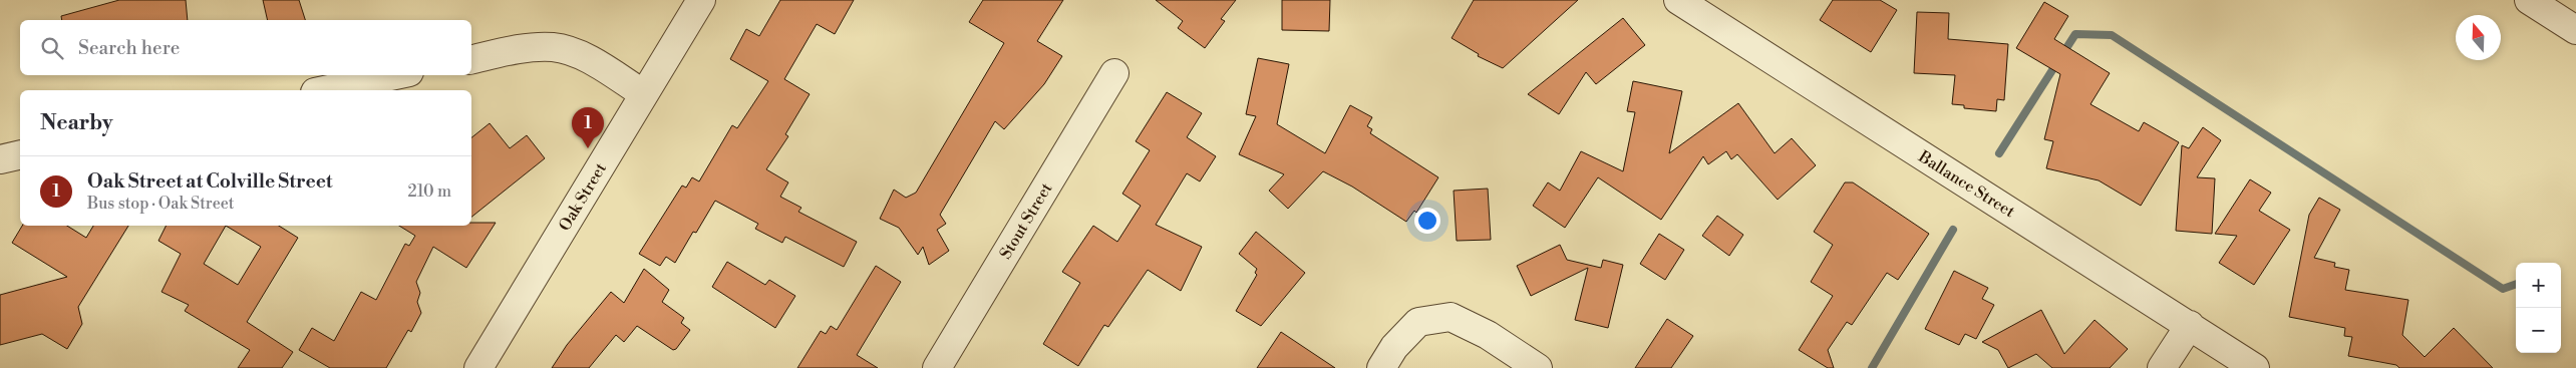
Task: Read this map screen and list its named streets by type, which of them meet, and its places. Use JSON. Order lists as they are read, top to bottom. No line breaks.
{"streets":{"street":["Ballance Street","Oak Street","Stout Street"]},"north":"top","page":{"search":"Search here","heading":"Nearby","pins":"1","list":[{"mark":"1","name":"Oak Street at Colville Street","note":"Bus stop · Oak Street","value":"210 m"}],"map_buttons":["+","−"]}}
